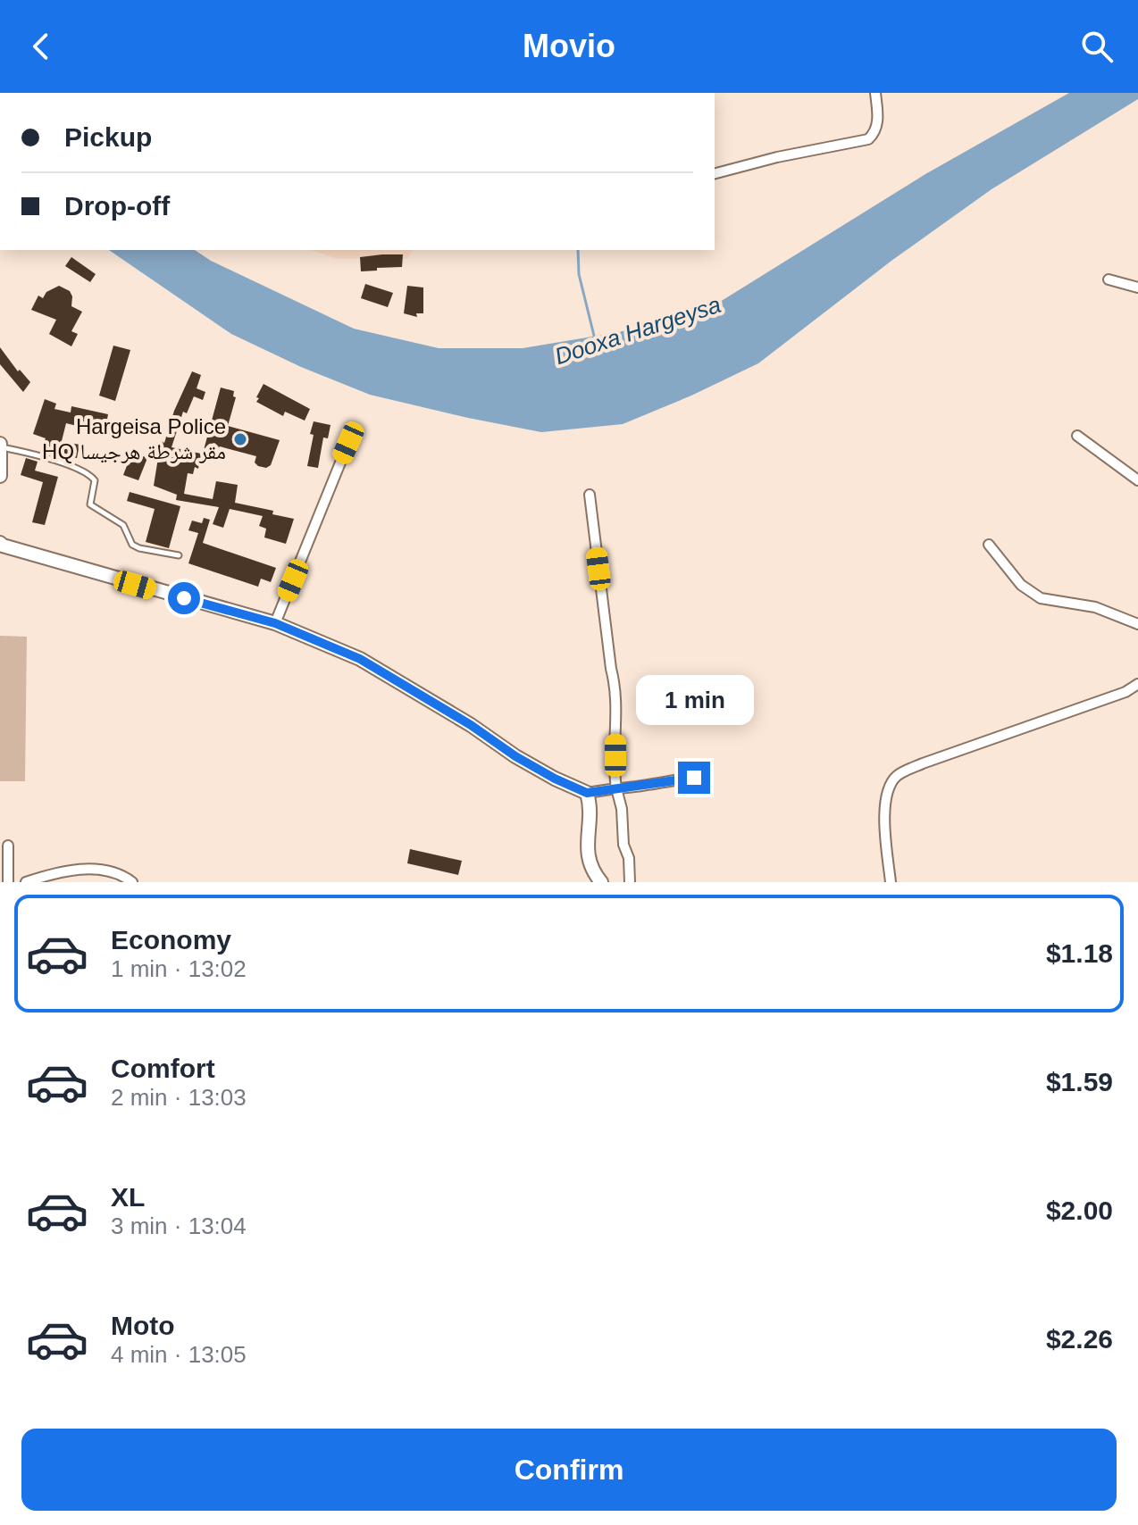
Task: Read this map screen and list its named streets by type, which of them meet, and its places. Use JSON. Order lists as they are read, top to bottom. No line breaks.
{"water":["Dooxa Hargeysa"],"places":["Hargeisa Police HQ مقر شرطة هرجيسا"],"page":{"header":"Movio","banner":["Pickup","Drop-off"],"bubble":"1 min","list":[{"name":"Economy","note":"1 min · 13:02","value":"$1.18"},{"name":"Comfort","note":"2 min · 13:03","value":"$1.59"},{"name":"XL","note":"3 min · 13:04","value":"$2.00"},{"name":"Moto","note":"4 min · 13:05","value":"$2.26"}],"buttons":"Confirm"}}
